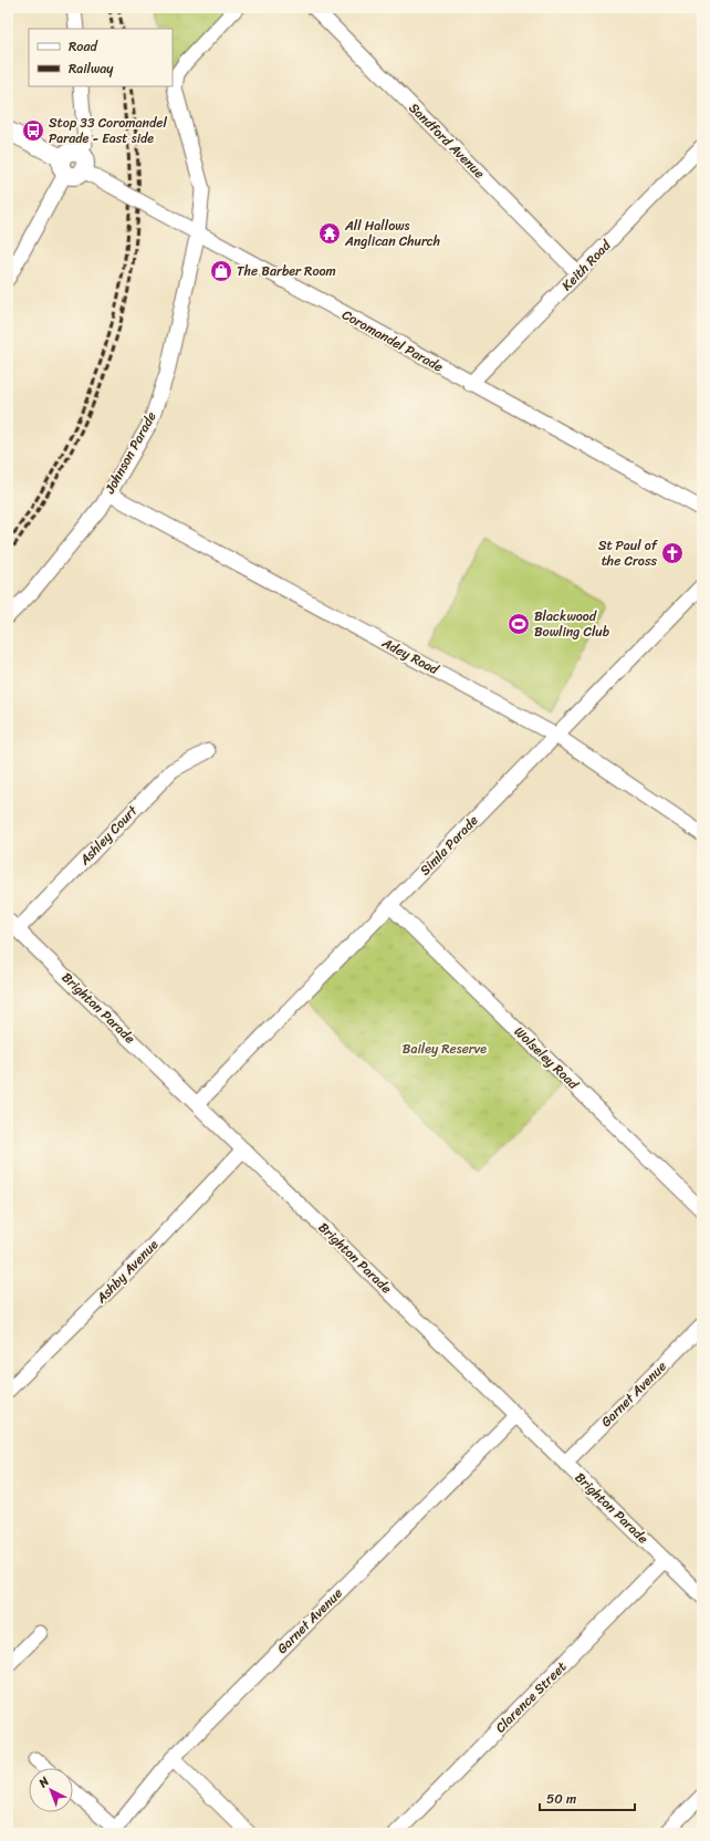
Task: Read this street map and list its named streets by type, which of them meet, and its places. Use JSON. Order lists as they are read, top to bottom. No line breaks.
{"streets":{"street":["Sandford Avenue","Keith Road","Coromandel Parade","Johnson Parade","Adey Road","Ashley Court","Simla Parade","Brighton Parade","Wolseley Road","Ashby Avenue","Garnet Avenue","Clarence Street"]},"crossings":[["Sandford Avenue","Keith Road"],["Keith Road","Coromandel Parade"],["Coromandel Parade","Johnson Parade"],["Johnson Parade","Adey Road"],["Adey Road","Simla Parade"],["Ashley Court","Brighton Parade"],["Simla Parade","Brighton Parade"],["Simla Parade","Wolseley Road"],["Brighton Parade","Ashby Avenue"],["Brighton Parade","Garnet Avenue"],["Brighton Parade","Clarence Street"]],"parks":["Bailey Reserve"],"places":{"bus stop":["Stop 33 Coromandel Parade - East side"],"temple":["All Hallows Anglican Church"],"shop":["The Barber Room"],"church":["St Paul of the Cross"],"sports":["Blackwood Bowling Club"]},"legend":["Road","Railway"],"scale_bar":"50 m","north":"top left"}
